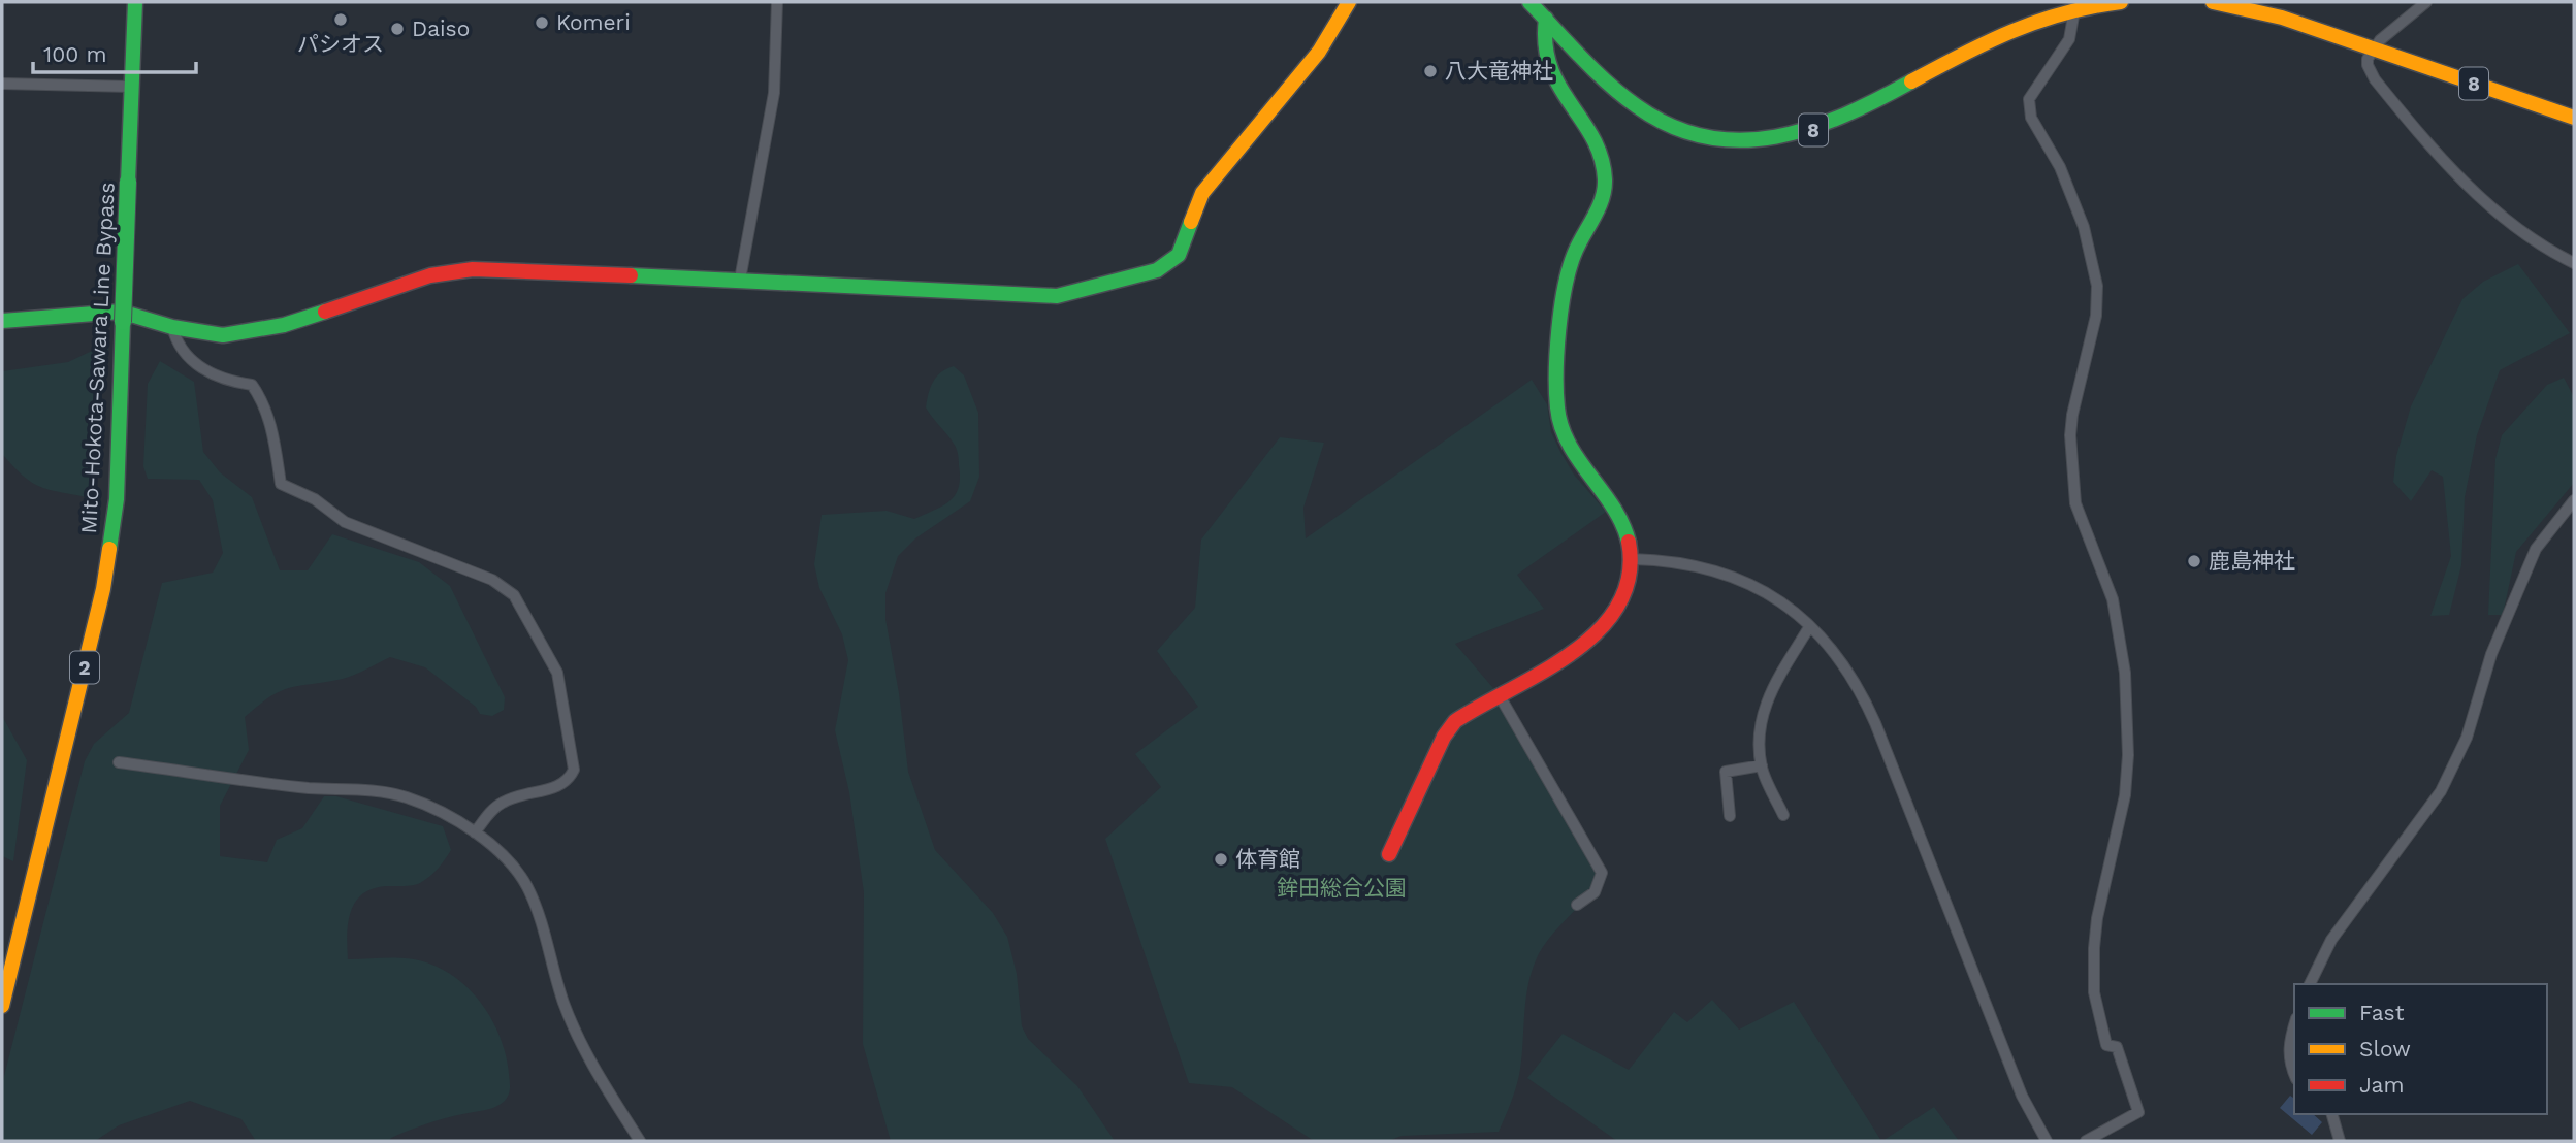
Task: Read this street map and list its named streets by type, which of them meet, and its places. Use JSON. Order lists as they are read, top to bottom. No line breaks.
{"streets":{"street":["8","Mito-Hokota-Sawara Line Bypass","2"]},"parks":["鉾田総合公園"],"places":["パシオス","Komeri","Daiso","八大竜神社","鹿島神社","体育館"],"legend":["Fast","Slow","Jam"],"scale_bar":"100 m"}
